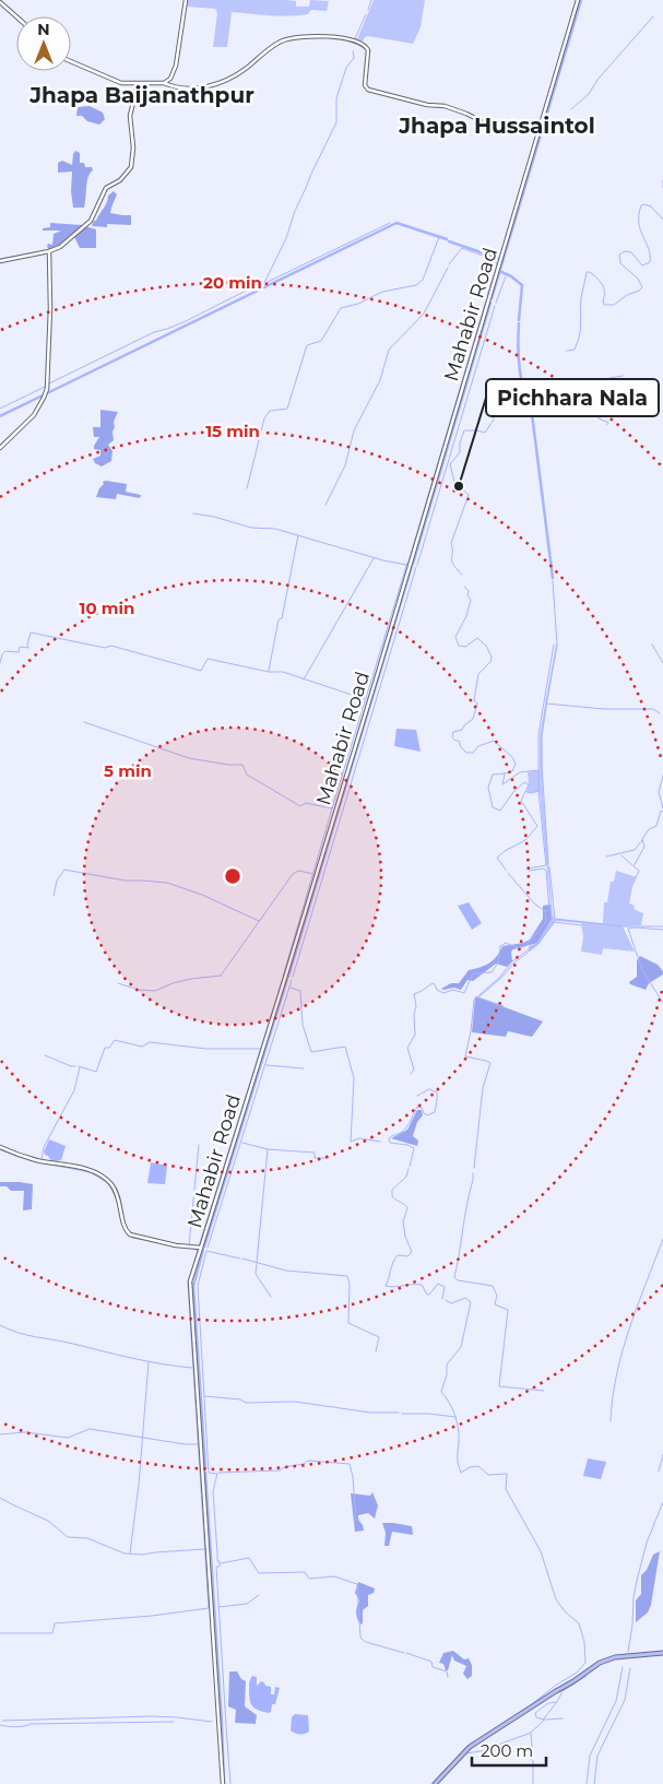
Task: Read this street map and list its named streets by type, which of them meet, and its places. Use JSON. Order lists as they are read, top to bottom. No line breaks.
{"streets":{"street":["Mahabir Road"]},"districts":["Jhapa Baijanathpur","Jhapa Hussaintol"],"places":["Pichhara Nala"],"scale_bar":"200 m","north":"top","rings":["20 min","15 min","10 min","5 min"]}
